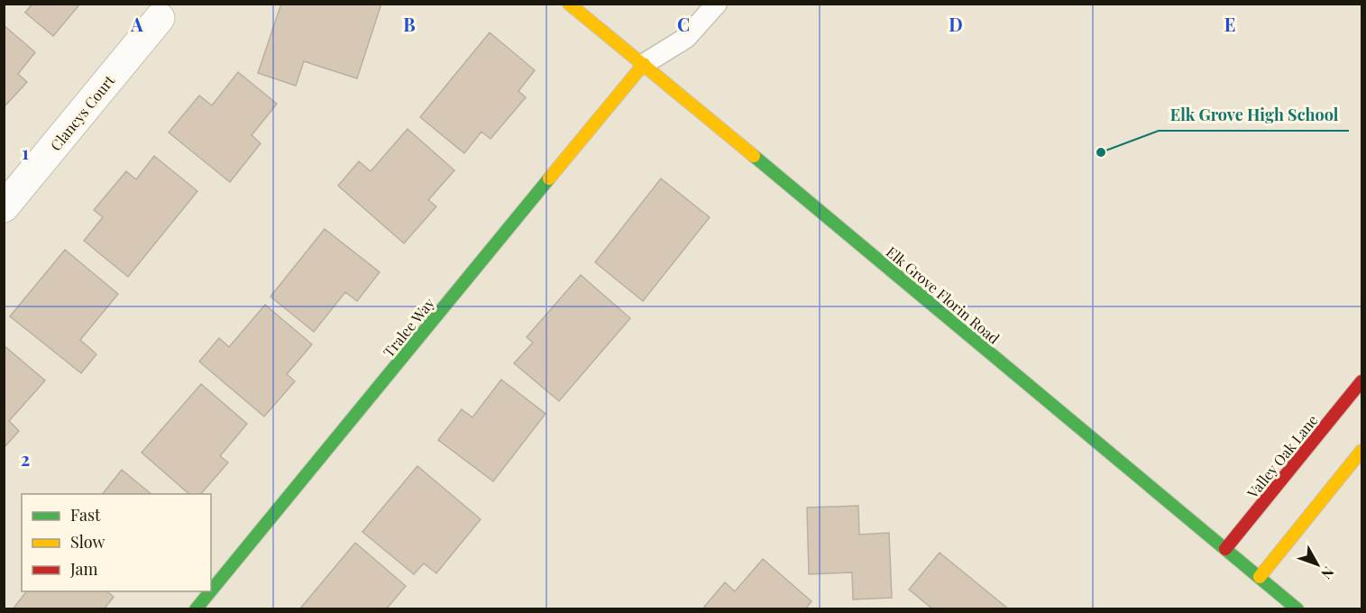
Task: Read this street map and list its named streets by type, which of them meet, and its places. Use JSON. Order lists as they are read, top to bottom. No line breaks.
{"streets":{"street":["Clancys Court","Elk Grove Florin Road","Tralee Way","Valley Oak Lane"]},"crossings":[["Elk Grove Florin Road","Tralee Way"],["Elk Grove Florin Road","Valley Oak Lane"]],"places":["Elk Grove High School"],"legend":["Fast","Slow","Jam"],"north":"bottom right","grid":{"columns":["A","B","C","D","E"],"rows":["1","2"]}}
